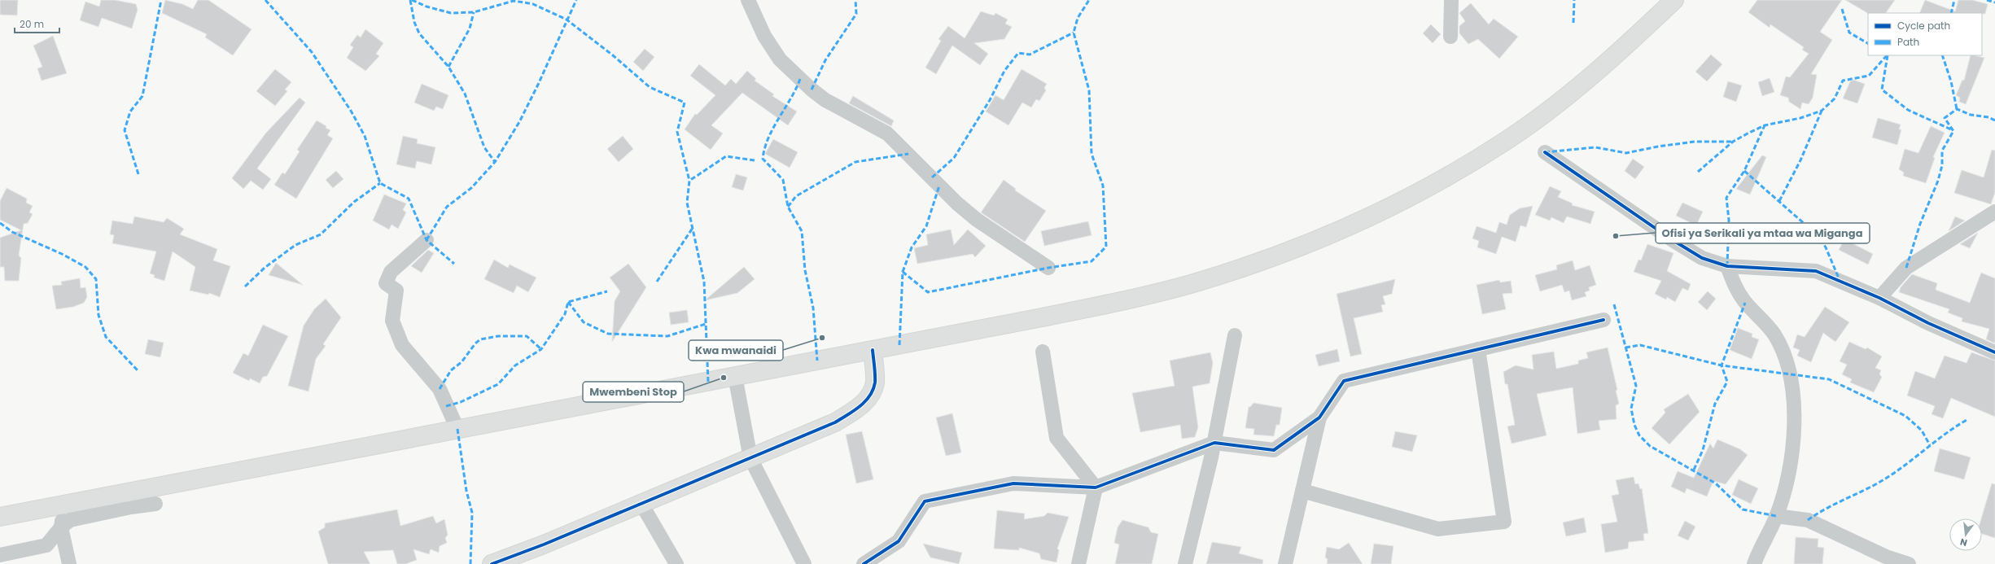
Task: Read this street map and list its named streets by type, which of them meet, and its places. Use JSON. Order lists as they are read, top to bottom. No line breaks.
{"places":["Ofisi ya Serikali ya mtaa wa Miganga","Kwa mwanaidi","Mwembeni Stop"],"legend":["Cycle path","Path"],"scale_bar":"20 m","north":"bottom"}
